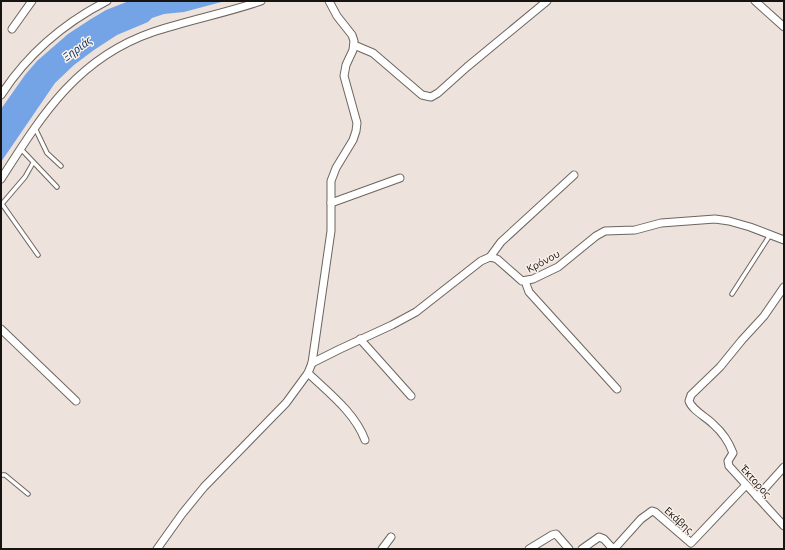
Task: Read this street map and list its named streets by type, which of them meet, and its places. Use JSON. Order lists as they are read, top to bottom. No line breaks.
{"streets":{"street":["Κρόνου","Έκτορος","Εκάβης"]},"crossings":[["Έκτορος","Εκάβης"]],"water":["Ξηριάς"]}
